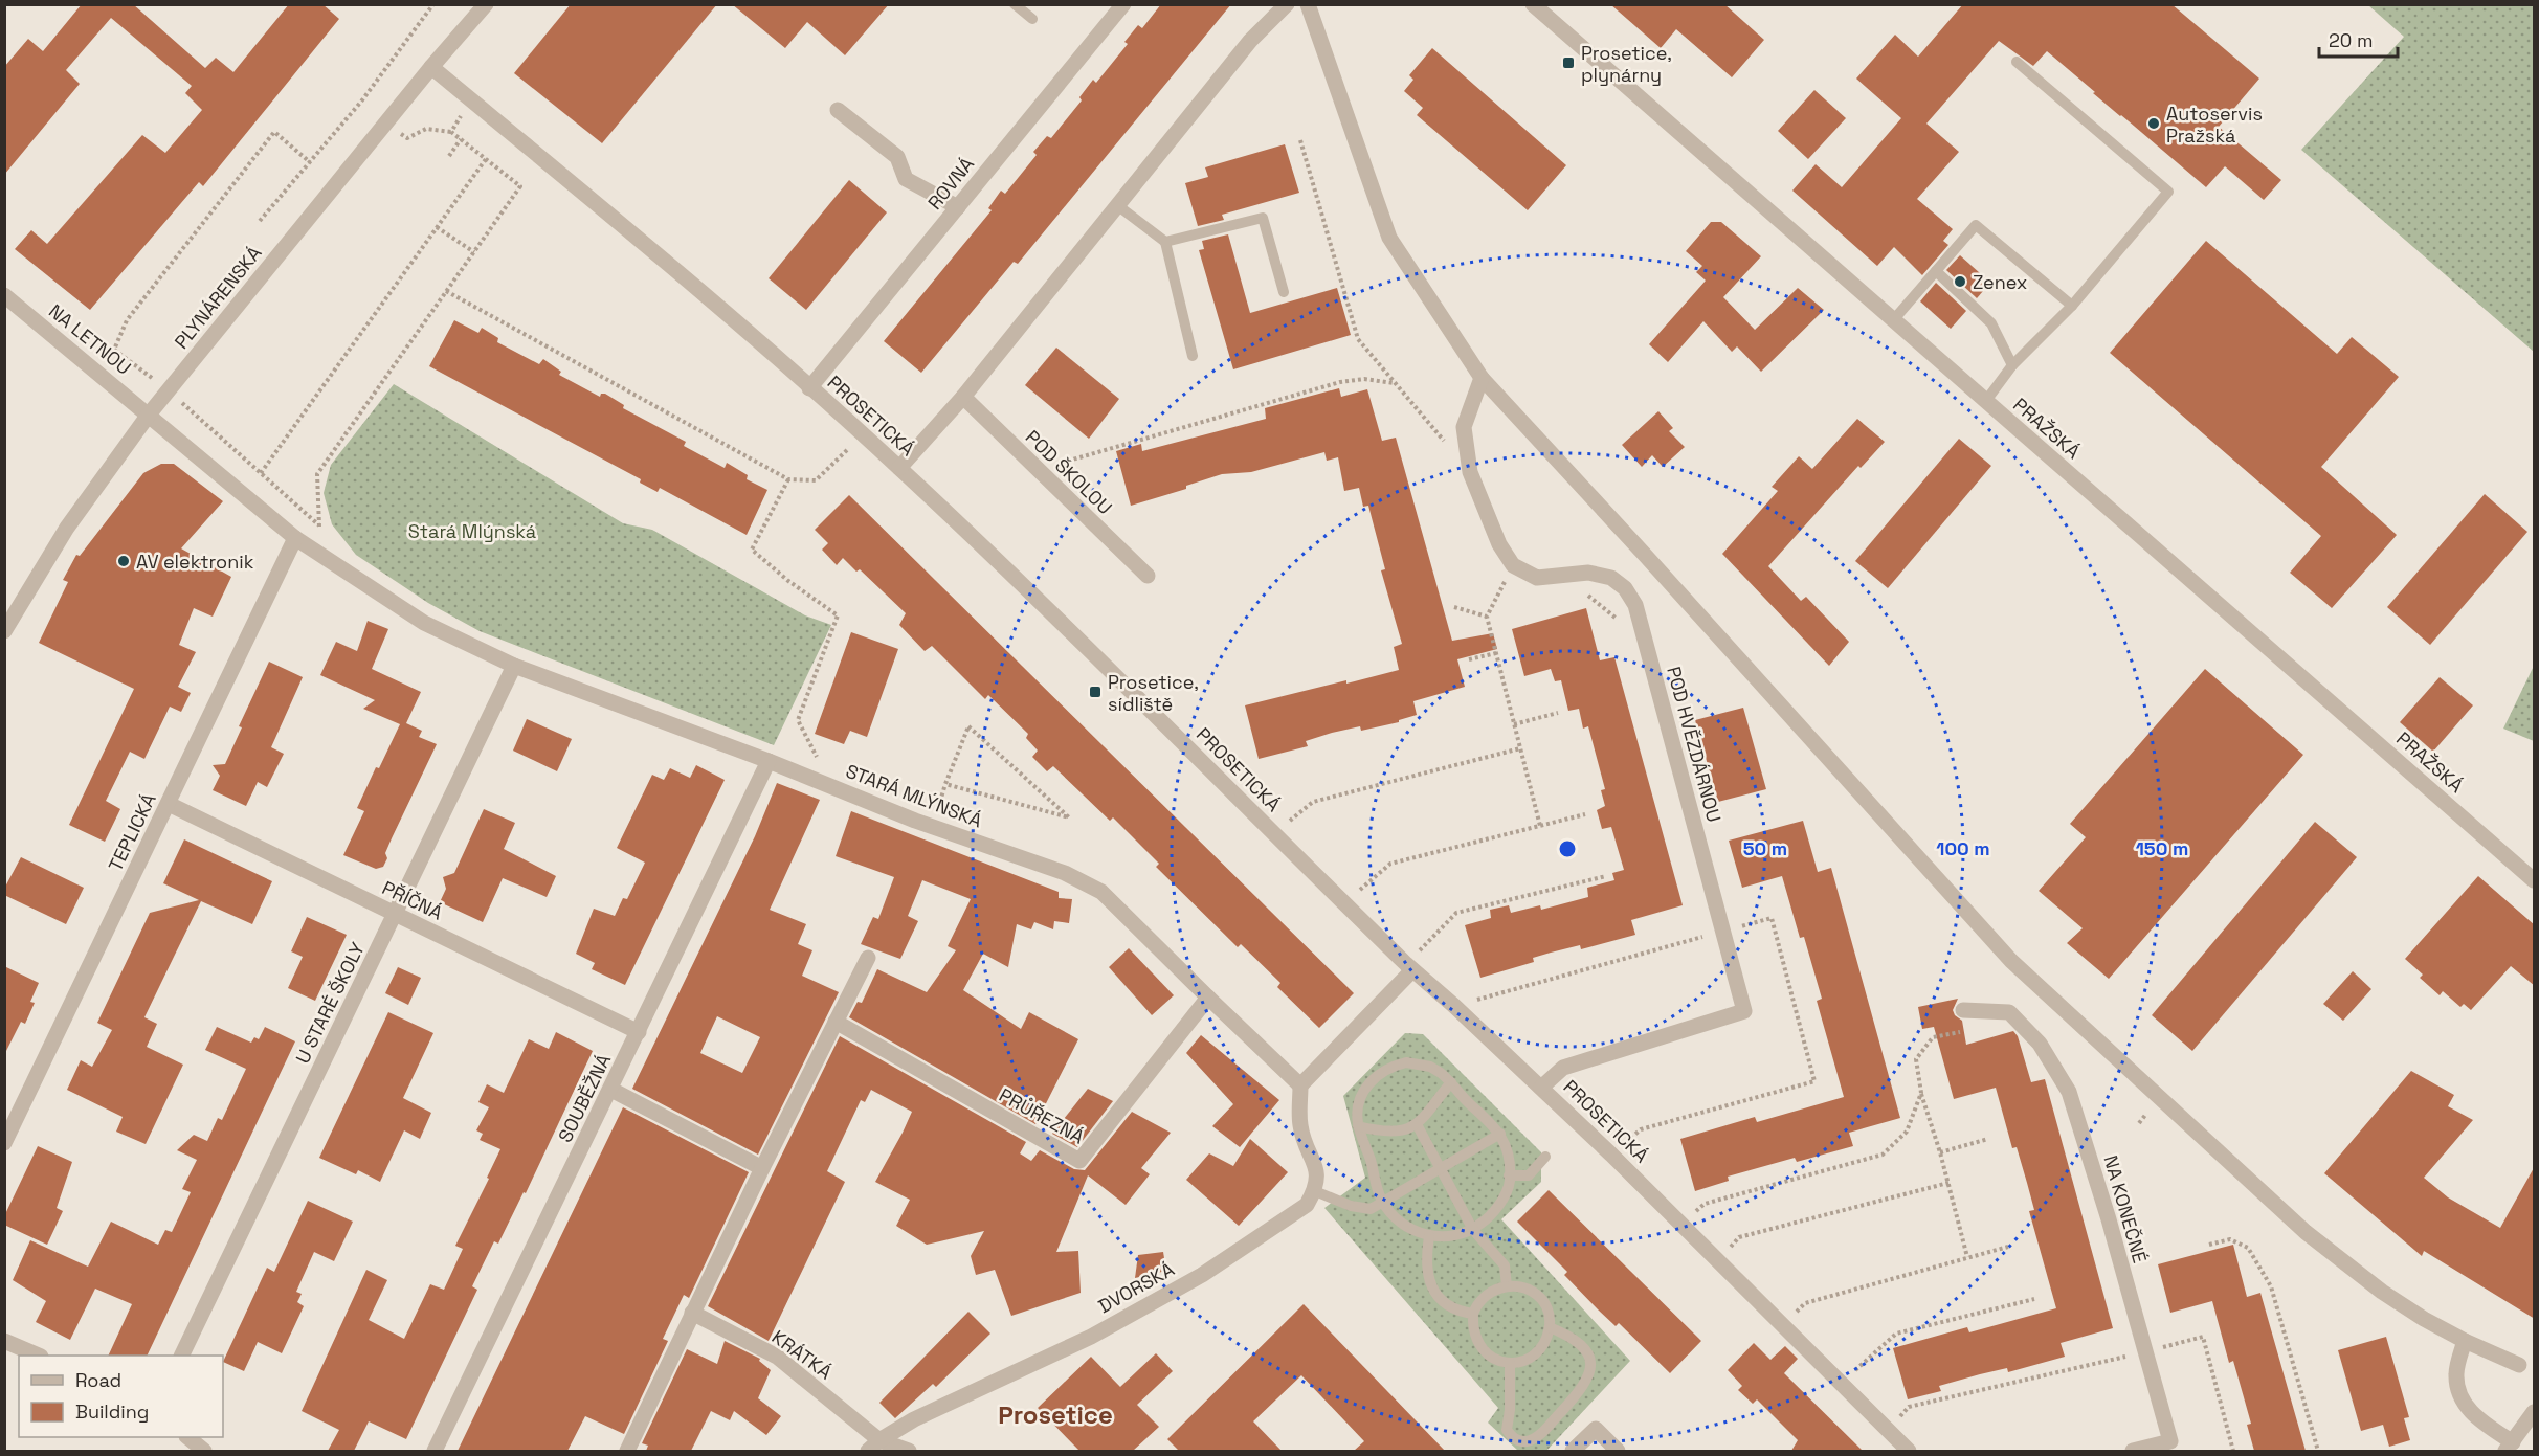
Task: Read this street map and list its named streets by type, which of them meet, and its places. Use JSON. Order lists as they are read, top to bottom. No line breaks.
{"streets":{"street":["ROVNÁ","PLYNÁRENSKÁ","NA LETNOU","PROSETICKÁ","PRAŽSKÁ","POD ŠKOLOU","POD HVĚZDÁRNOU","STARÁ MLÝNSKÁ","TEPLICKÁ","PŘÍČNÁ","U STARÉ ŠKOLY","SOUBĚŽNÁ","PRŮŘEZNÁ","NA KONEČNÉ","DVORSKÁ","KRÁTKÁ"]},"crossings":[["ROVNÁ","PROSETICKÁ"],["PLYNÁRENSKÁ","NA LETNOU"],["PLYNÁRENSKÁ","PROSETICKÁ"],["PLYNÁRENSKÁ","STARÁ MLÝNSKÁ"],["NA LETNOU","STARÁ MLÝNSKÁ"],["PROSETICKÁ","POD HVĚZDÁRNOU"],["STARÁ MLÝNSKÁ","TEPLICKÁ"],["STARÁ MLÝNSKÁ","U STARÉ ŠKOLY"],["STARÁ MLÝNSKÁ","SOUBĚŽNÁ"],["STARÁ MLÝNSKÁ","PRŮŘEZNÁ"],["TEPLICKÁ","PŘÍČNÁ"],["PŘÍČNÁ","U STARÉ ŠKOLY"],["PŘÍČNÁ","SOUBĚŽNÁ"],["DVORSKÁ","KRÁTKÁ"]],"districts":["Prosetice"],"parks":["Stará Mlýnská"],"places":{"transit":["Prosetice, plynárny","Prosetice, sídliště"],"other":["Autoservis Pražská","Zenex","AV elektronik"]},"legend":["Road","Building"],"scale_bar":"20 m","rings":["50 m","100 m","150 m"]}
